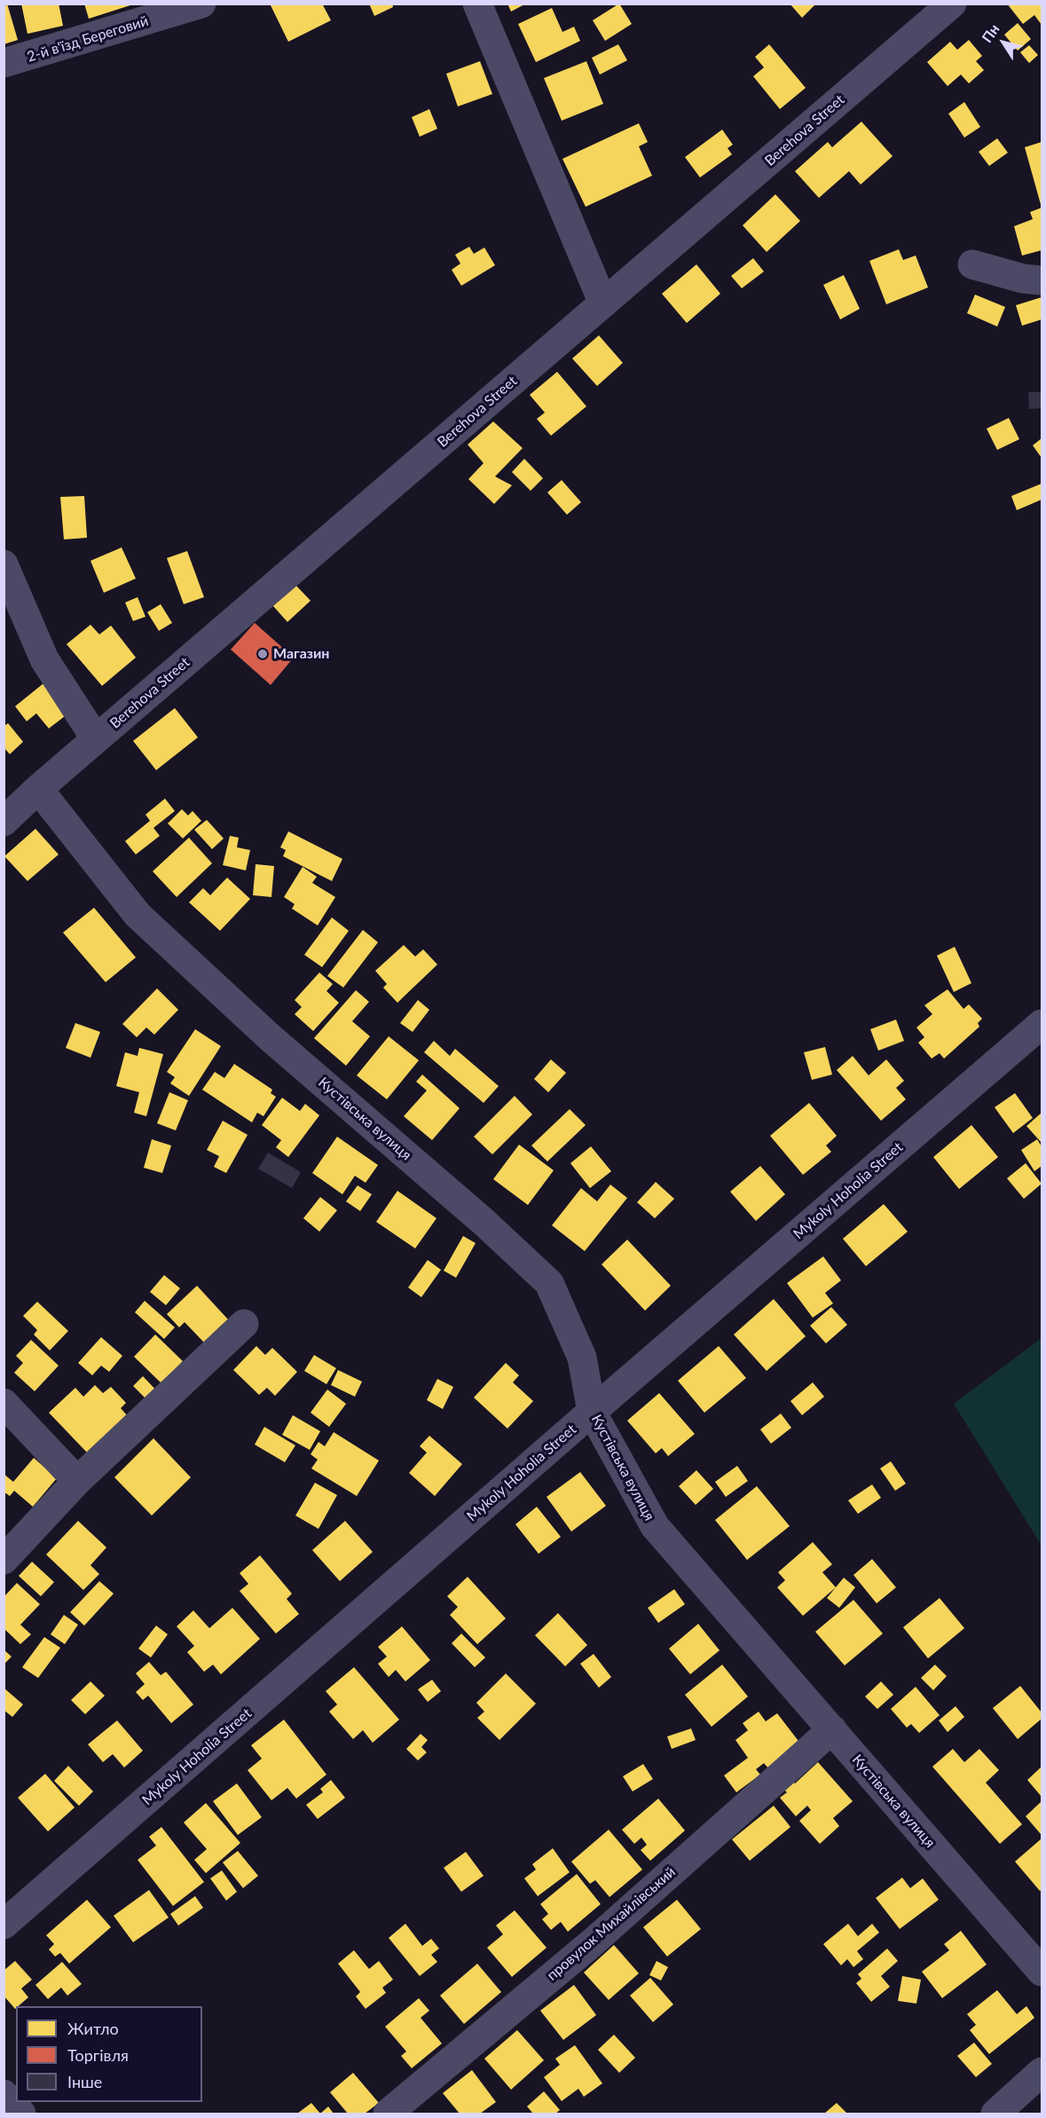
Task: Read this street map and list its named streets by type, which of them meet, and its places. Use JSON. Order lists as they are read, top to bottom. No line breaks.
{"streets":{"street":["2-й в'їзд Береговий","Berehova Street","Кустівська вулиця","Mykoly Hoholia Street","провулок Михайлівський"]},"crossings":[["Berehova Street","Кустівська вулиця"],["Кустівська вулиця","Mykoly Hoholia Street"],["Кустівська вулиця","провулок Михайлівський"]],"places":["Магазин"],"legend":["Житло","Торгівля","Інше"],"north":"top left"}
